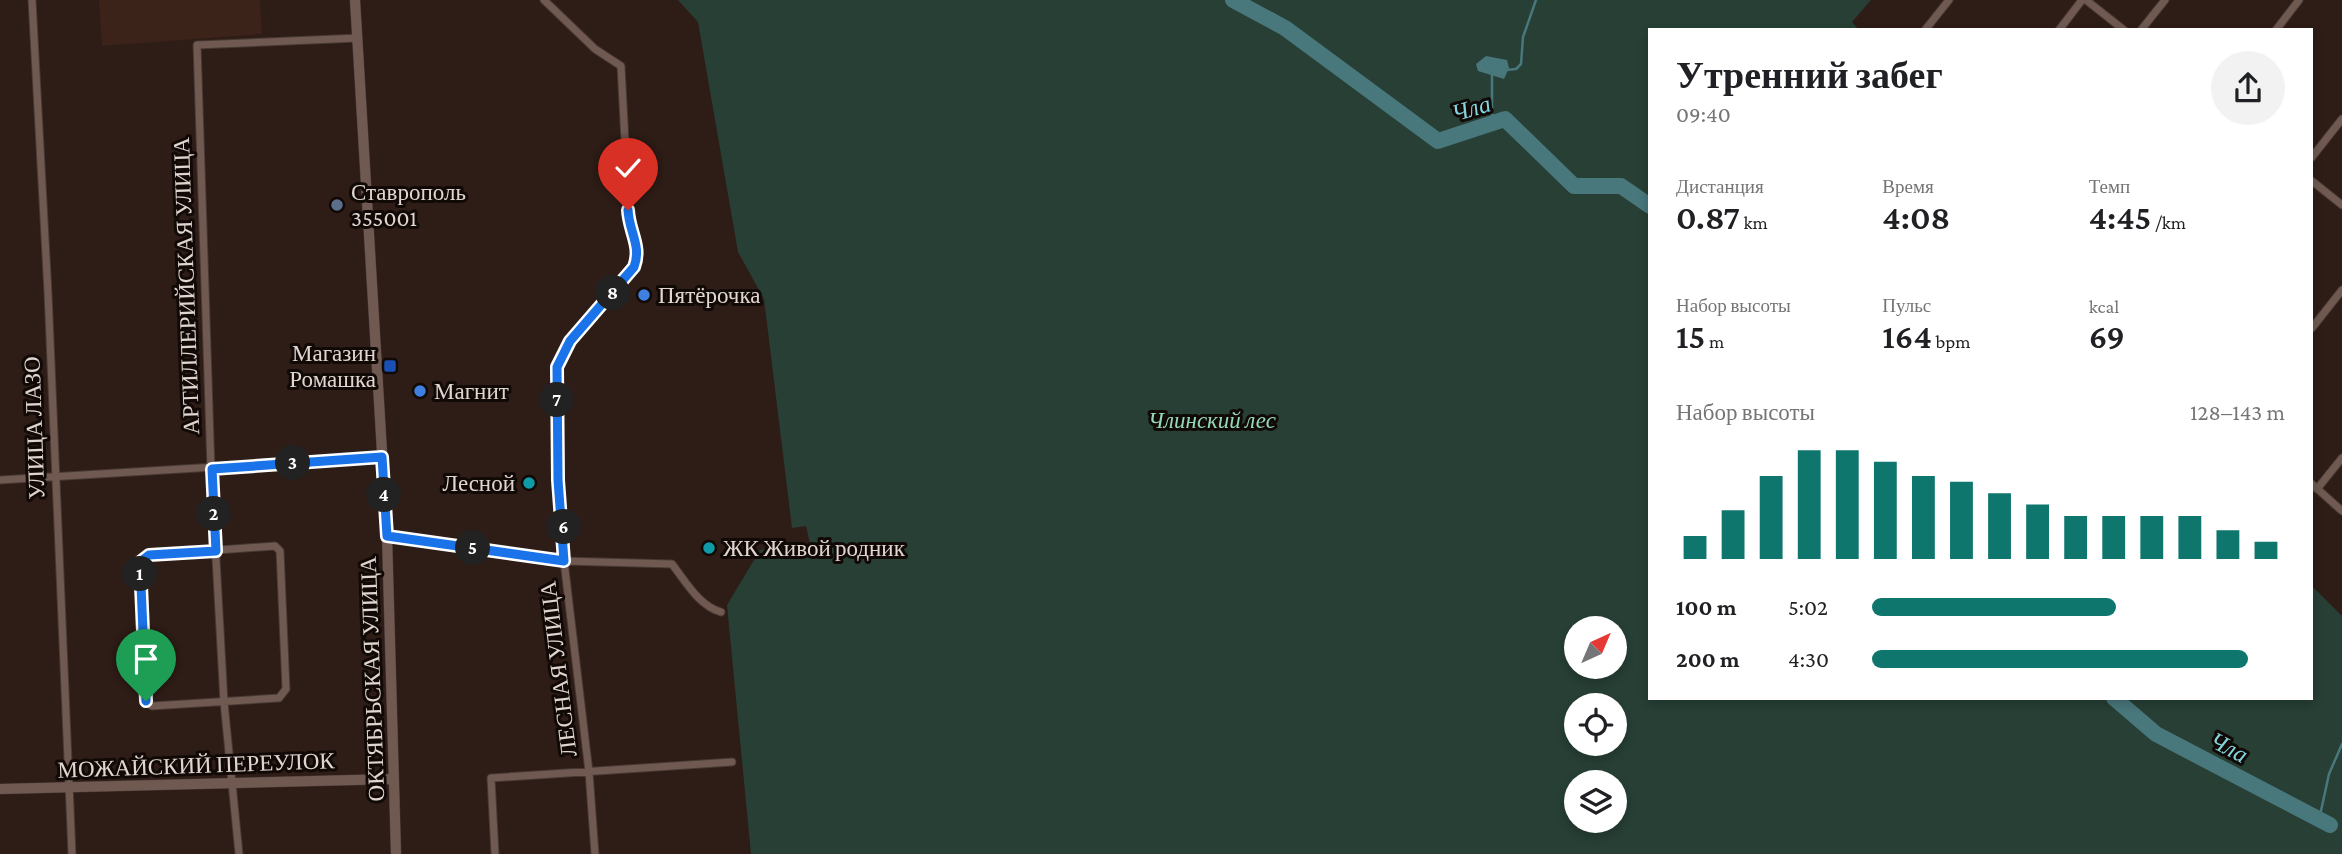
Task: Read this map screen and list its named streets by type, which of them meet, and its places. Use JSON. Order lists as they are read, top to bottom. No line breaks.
{"streets":{"main road":["ОКТЯБРЬСКАЯ УЛИЦА","МОЖАЙСКИЙ ПЕРЕУЛОК"],"street":["АРТИЛЛЕРИЙСКАЯ УЛИЦА","УЛИЦА ЛАЗО","ЛЕСНАЯ УЛИЦА"]},"crossings":[["АРТИЛЛЕРИЙСКАЯ УЛИЦА","ОКТЯБРЬСКАЯ УЛИЦА"],["АРТИЛЛЕРИЙСКАЯ УЛИЦА","МОЖАЙСКИЙ ПЕРЕУЛОК"],["УЛИЦА ЛАЗО","МОЖАЙСКИЙ ПЕРЕУЛОК"],["ОКТЯБРЬСКАЯ УЛИЦА","МОЖАЙСКИЙ ПЕРЕУЛОК"]],"water":["Чла"],"parks":["Члинский лес"],"places":{"other":["Ставрополь 355001","Пятёрочка","Магнит","Лесной","ЖК Живой родник"],"transit":["Магазин Ромашка"]},"north":"top right","page":{"heading":["Утренний забег","09:40"],"stats":[["Дистанция","0.87 km"],["Время","4:08"],["Темп","4:45 /km"],["Набор высоты","15 m"],["Пульс","164 bpm"],["kcal","69"]],"pins":["8","7","3","4","2","6","5","1"],"chart":["Набор высоты","128–143 m"],"list":[{"name":"100 m","note":"5:02"},{"name":"200 m","note":"4:30"}]}}
